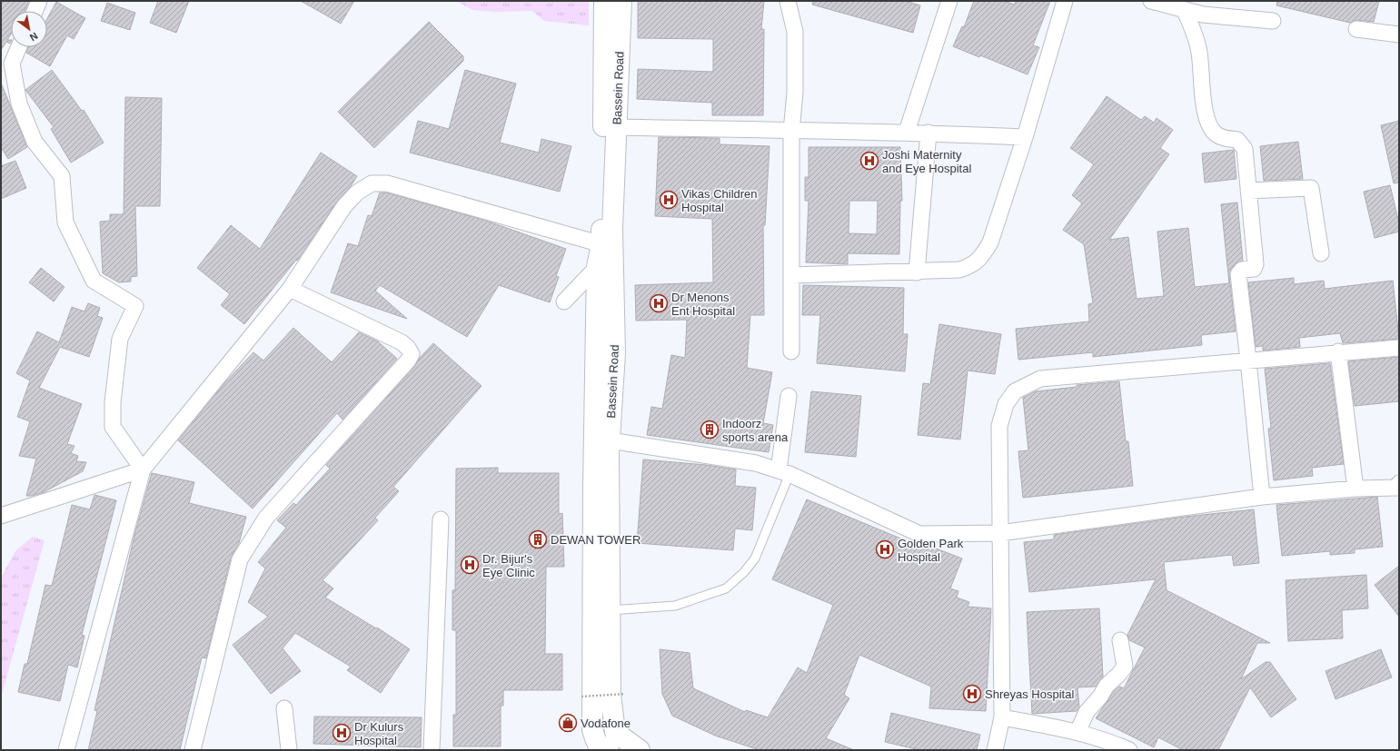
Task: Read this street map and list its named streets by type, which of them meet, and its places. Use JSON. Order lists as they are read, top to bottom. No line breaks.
{"streets":{"main road":["Bassein Road"]},"places":{"hospital":["Joshi Maternity and Eye Hospital","Vikas Children Hospital","Dr Menons Ent Hospital","Golden Park Hospital","Dr. Bijur's Eye Clinic","Shreyas Hospital","Dr Kulurs Hospital"],"building":["Indoorz sports arena","DEWAN TOWER"],"shop":["Vodafone"]},"north":"bottom right"}
